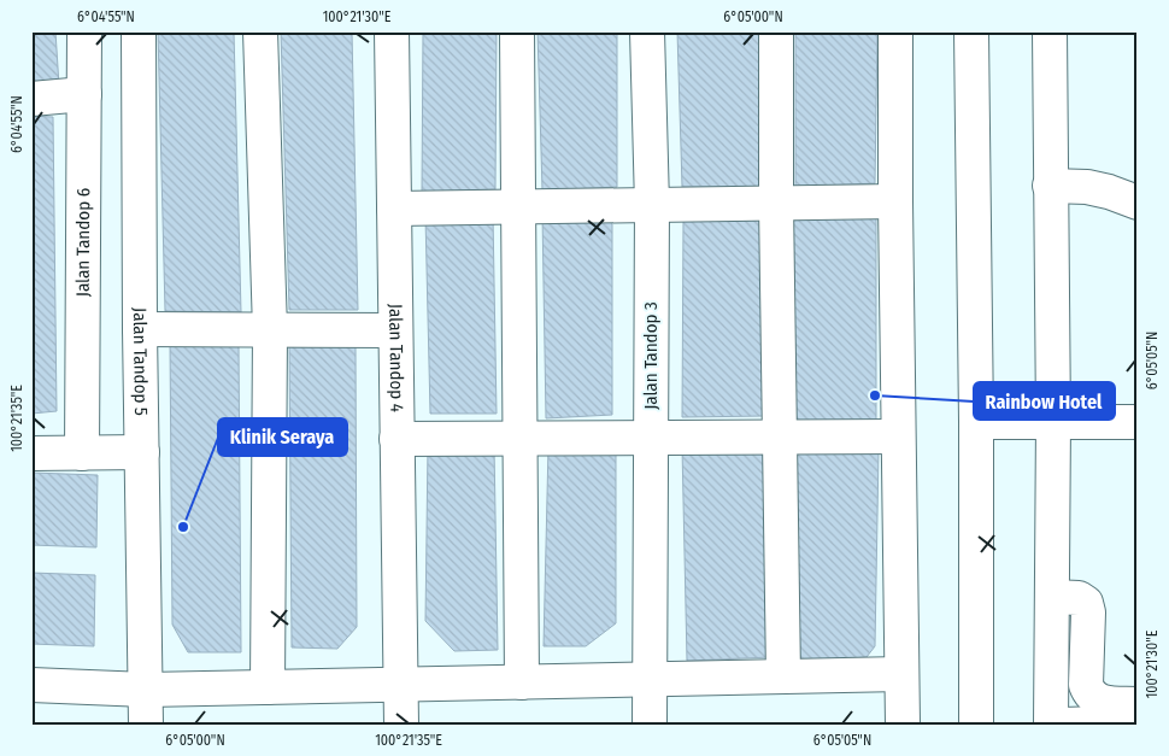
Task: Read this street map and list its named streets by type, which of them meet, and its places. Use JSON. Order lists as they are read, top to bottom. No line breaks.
{"streets":{"street":["Jalan Tandop 6","Jalan Tandop 3","Jalan Tandop 4","Jalan Tandop 5"]},"places":["Rainbow Hotel","Klinik Seraya"],"coordinates":["6°04'55\"N","100°21'30\"E","6°05'00\"N","6°05'05\"N","100°21'35\"E"]}
